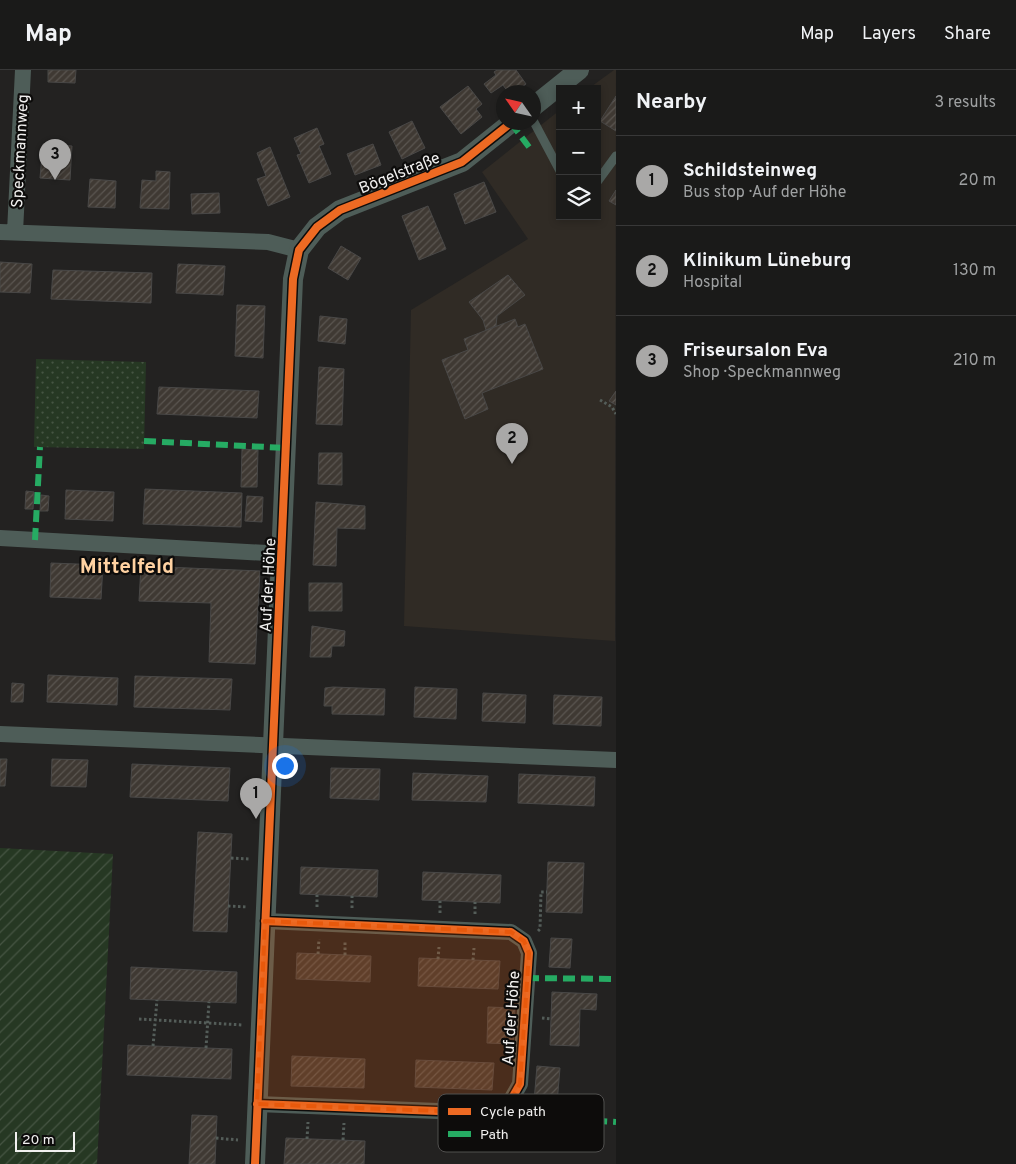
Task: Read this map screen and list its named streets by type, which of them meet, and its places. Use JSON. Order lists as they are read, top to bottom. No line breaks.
{"streets":{"street":["Speckmannweg","Bögelstraße","Auf der Höhe"]},"crossings":[["Bögelstraße","Auf der Höhe"]],"districts":["Mittelfeld"],"legend":["Cycle path","Path"],"scale_bar":"20 m","north":"top left","page":{"header":"Map","nav":["Map","Layers","Share"],"heading":["Nearby","3 results"],"map_buttons":["+","−"],"list":[{"mark":"1","name":"Schildsteinweg","note":"Bus stop · Auf der Höhe","value":"20 m"},{"mark":"2","name":"Klinikum Lüneburg","note":"Hospital","value":"130 m"},{"mark":"3","name":"Friseursalon Eva","note":"Shop · Speckmannweg","value":"210 m"}],"pins":["3","2","1"],"scale":"20 m"}}
